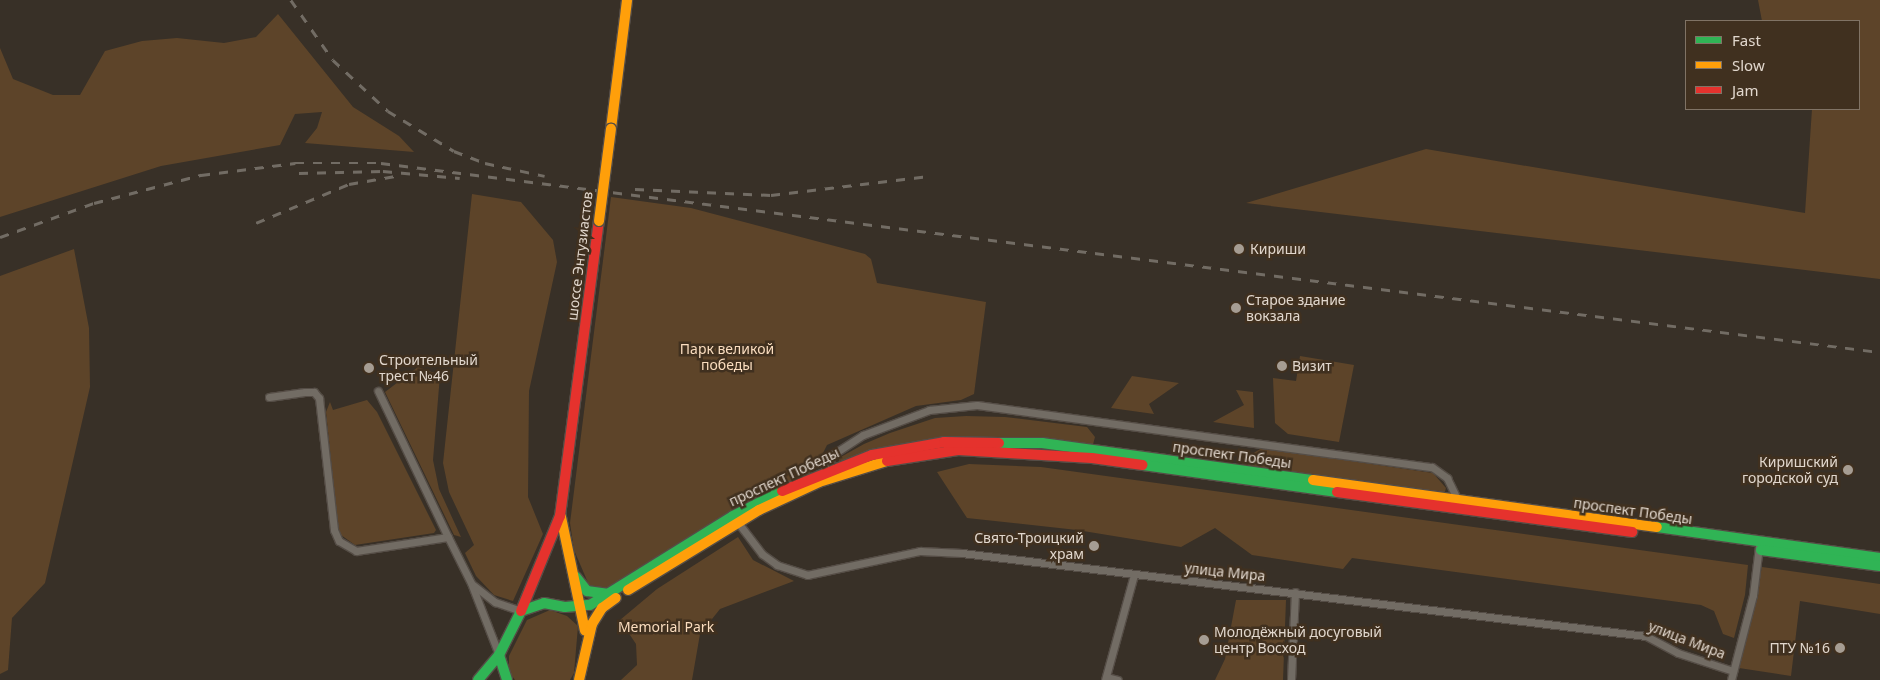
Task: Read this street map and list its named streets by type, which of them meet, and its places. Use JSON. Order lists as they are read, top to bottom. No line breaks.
{"streets":{"main road":["шоссе Энтузиастов","проспект Победы"],"street":["улица Мира"]},"crossings":[["проспект Победы","улица Мира"]],"parks":["Парк великой победы","Memorial Park"],"places":["Кириши","Старое здание вокзала","Визит","Строительный трест №46","Киришский городской суд","Свято-Троицкий храм","Молодёжный досуговый центр Восход","ПТУ №16"],"legend":["Fast","Slow","Jam"]}
